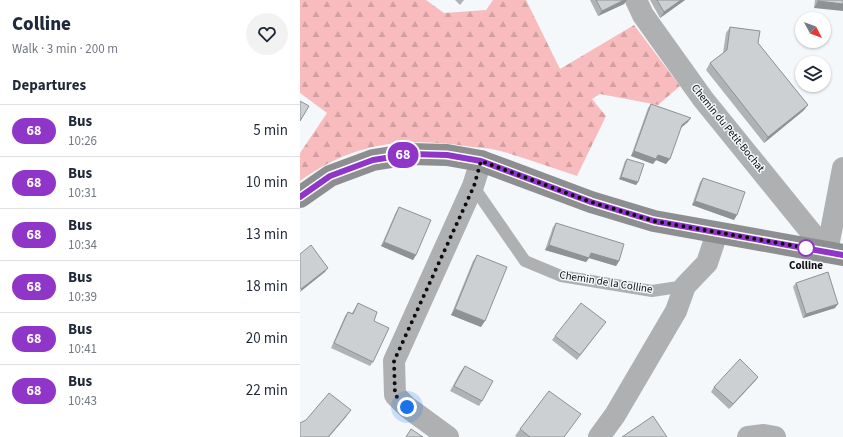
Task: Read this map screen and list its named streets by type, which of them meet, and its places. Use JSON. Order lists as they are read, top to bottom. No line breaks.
{"streets":{"street":["Chemin du Petit-Bochat"],"lane":["Chemin de la Colline"]},"places":["Colline"],"lines":["bus line 68"],"north":"bottom right","page":{"heading":[["Colline","Walk · 3 min · 200 m"],"Departures"],"on_map":"68","list":[{"mark":"68","name":"Bus","note":"10:26","value":"5 min"},{"mark":"68","name":"Bus","note":"10:31","value":"10 min"},{"mark":"68","name":"Bus","note":"10:34","value":"13 min"},{"mark":"68","name":"Bus","note":"10:39","value":"18 min"},{"mark":"68","name":"Bus","note":"10:41","value":"20 min"},{"mark":"68","name":"Bus","note":"10:43","value":"22 min"}]}}
